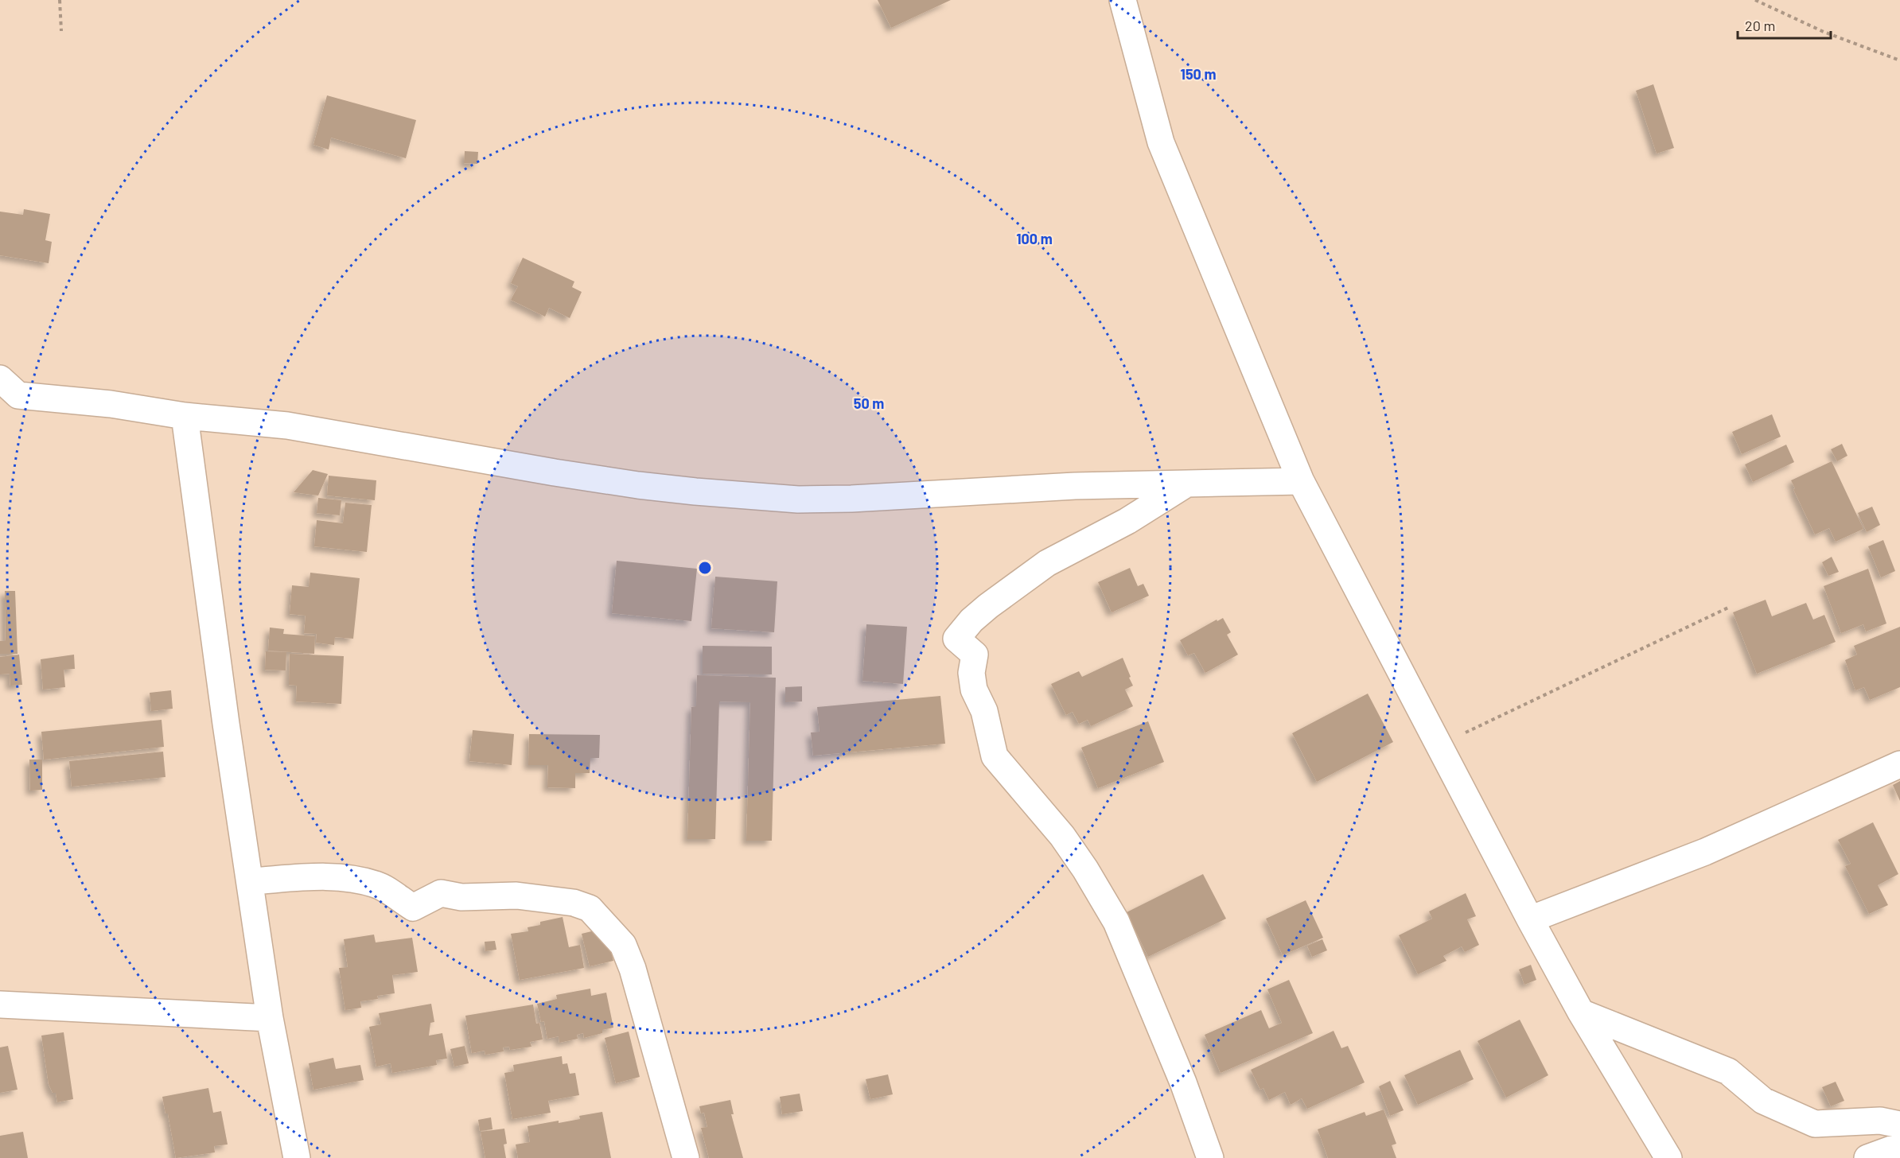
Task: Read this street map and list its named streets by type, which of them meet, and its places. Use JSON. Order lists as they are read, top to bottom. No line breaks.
{"scale_bar":"20 m","rings":["150 m","100 m","50 m"]}
